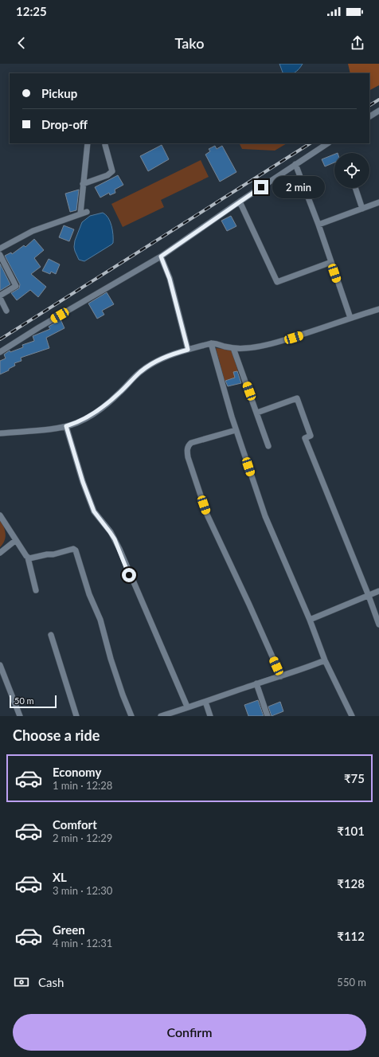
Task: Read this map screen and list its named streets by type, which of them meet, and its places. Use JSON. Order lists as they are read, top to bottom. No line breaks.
{"scale_bar":"50 m","page":{"status":"12:25","header":"Tako","banner":["Pickup","Drop-off"],"bubble":"2 min","scale":"50 m","heading":"Choose a ride","list":[{"name":"Economy","note":"1 min · 12:28","value":"₹75"},{"name":"Comfort","note":"2 min · 12:29","value":"₹101"},{"name":"XL","note":"3 min · 12:30","value":"₹128"},{"name":"Green","note":"4 min · 12:31","value":"₹112"}],"pay":["Cash","550 m"],"buttons":"Confirm"}}
